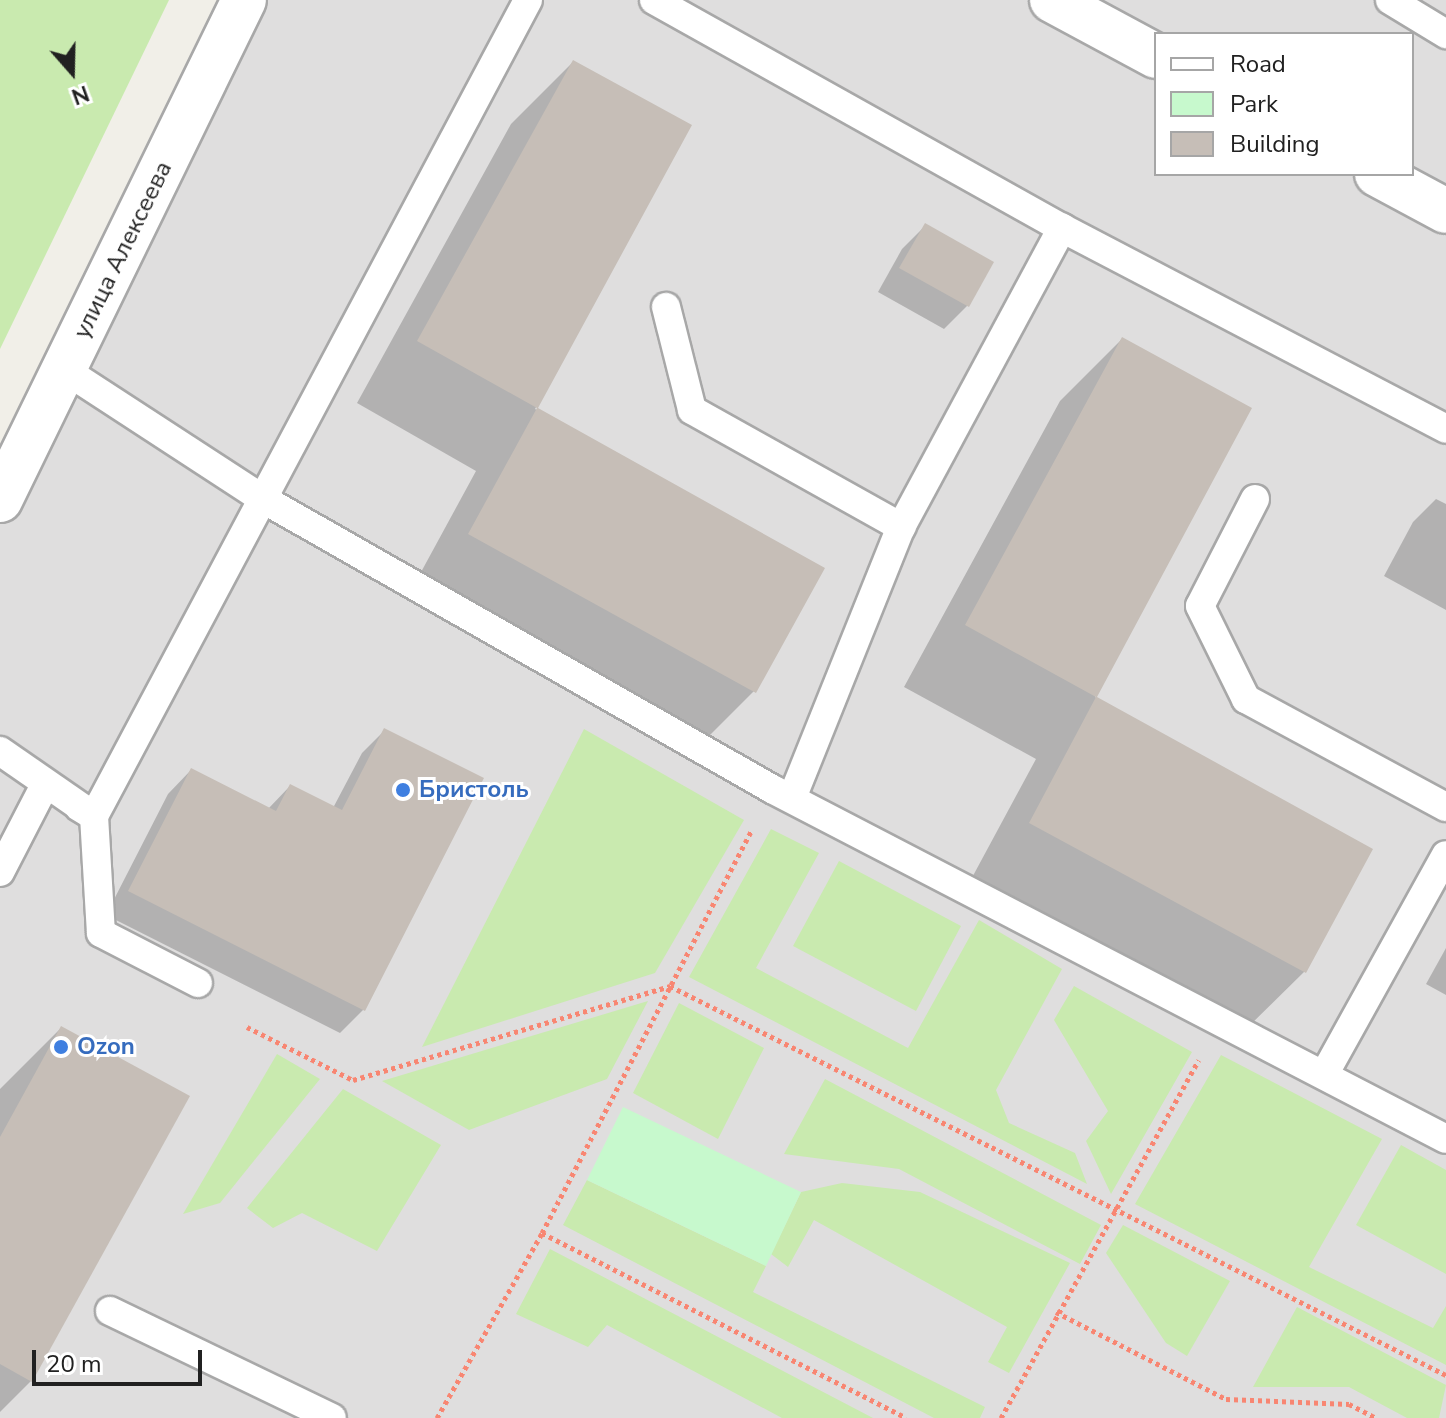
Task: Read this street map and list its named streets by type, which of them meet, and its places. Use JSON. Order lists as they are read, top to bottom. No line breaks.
{"streets":{"street":["улица Алексеева"]},"places":["Бристоль","Ozon"],"legend":["Road","Park","Building"],"scale_bar":"20 m","north":"bottom"}
